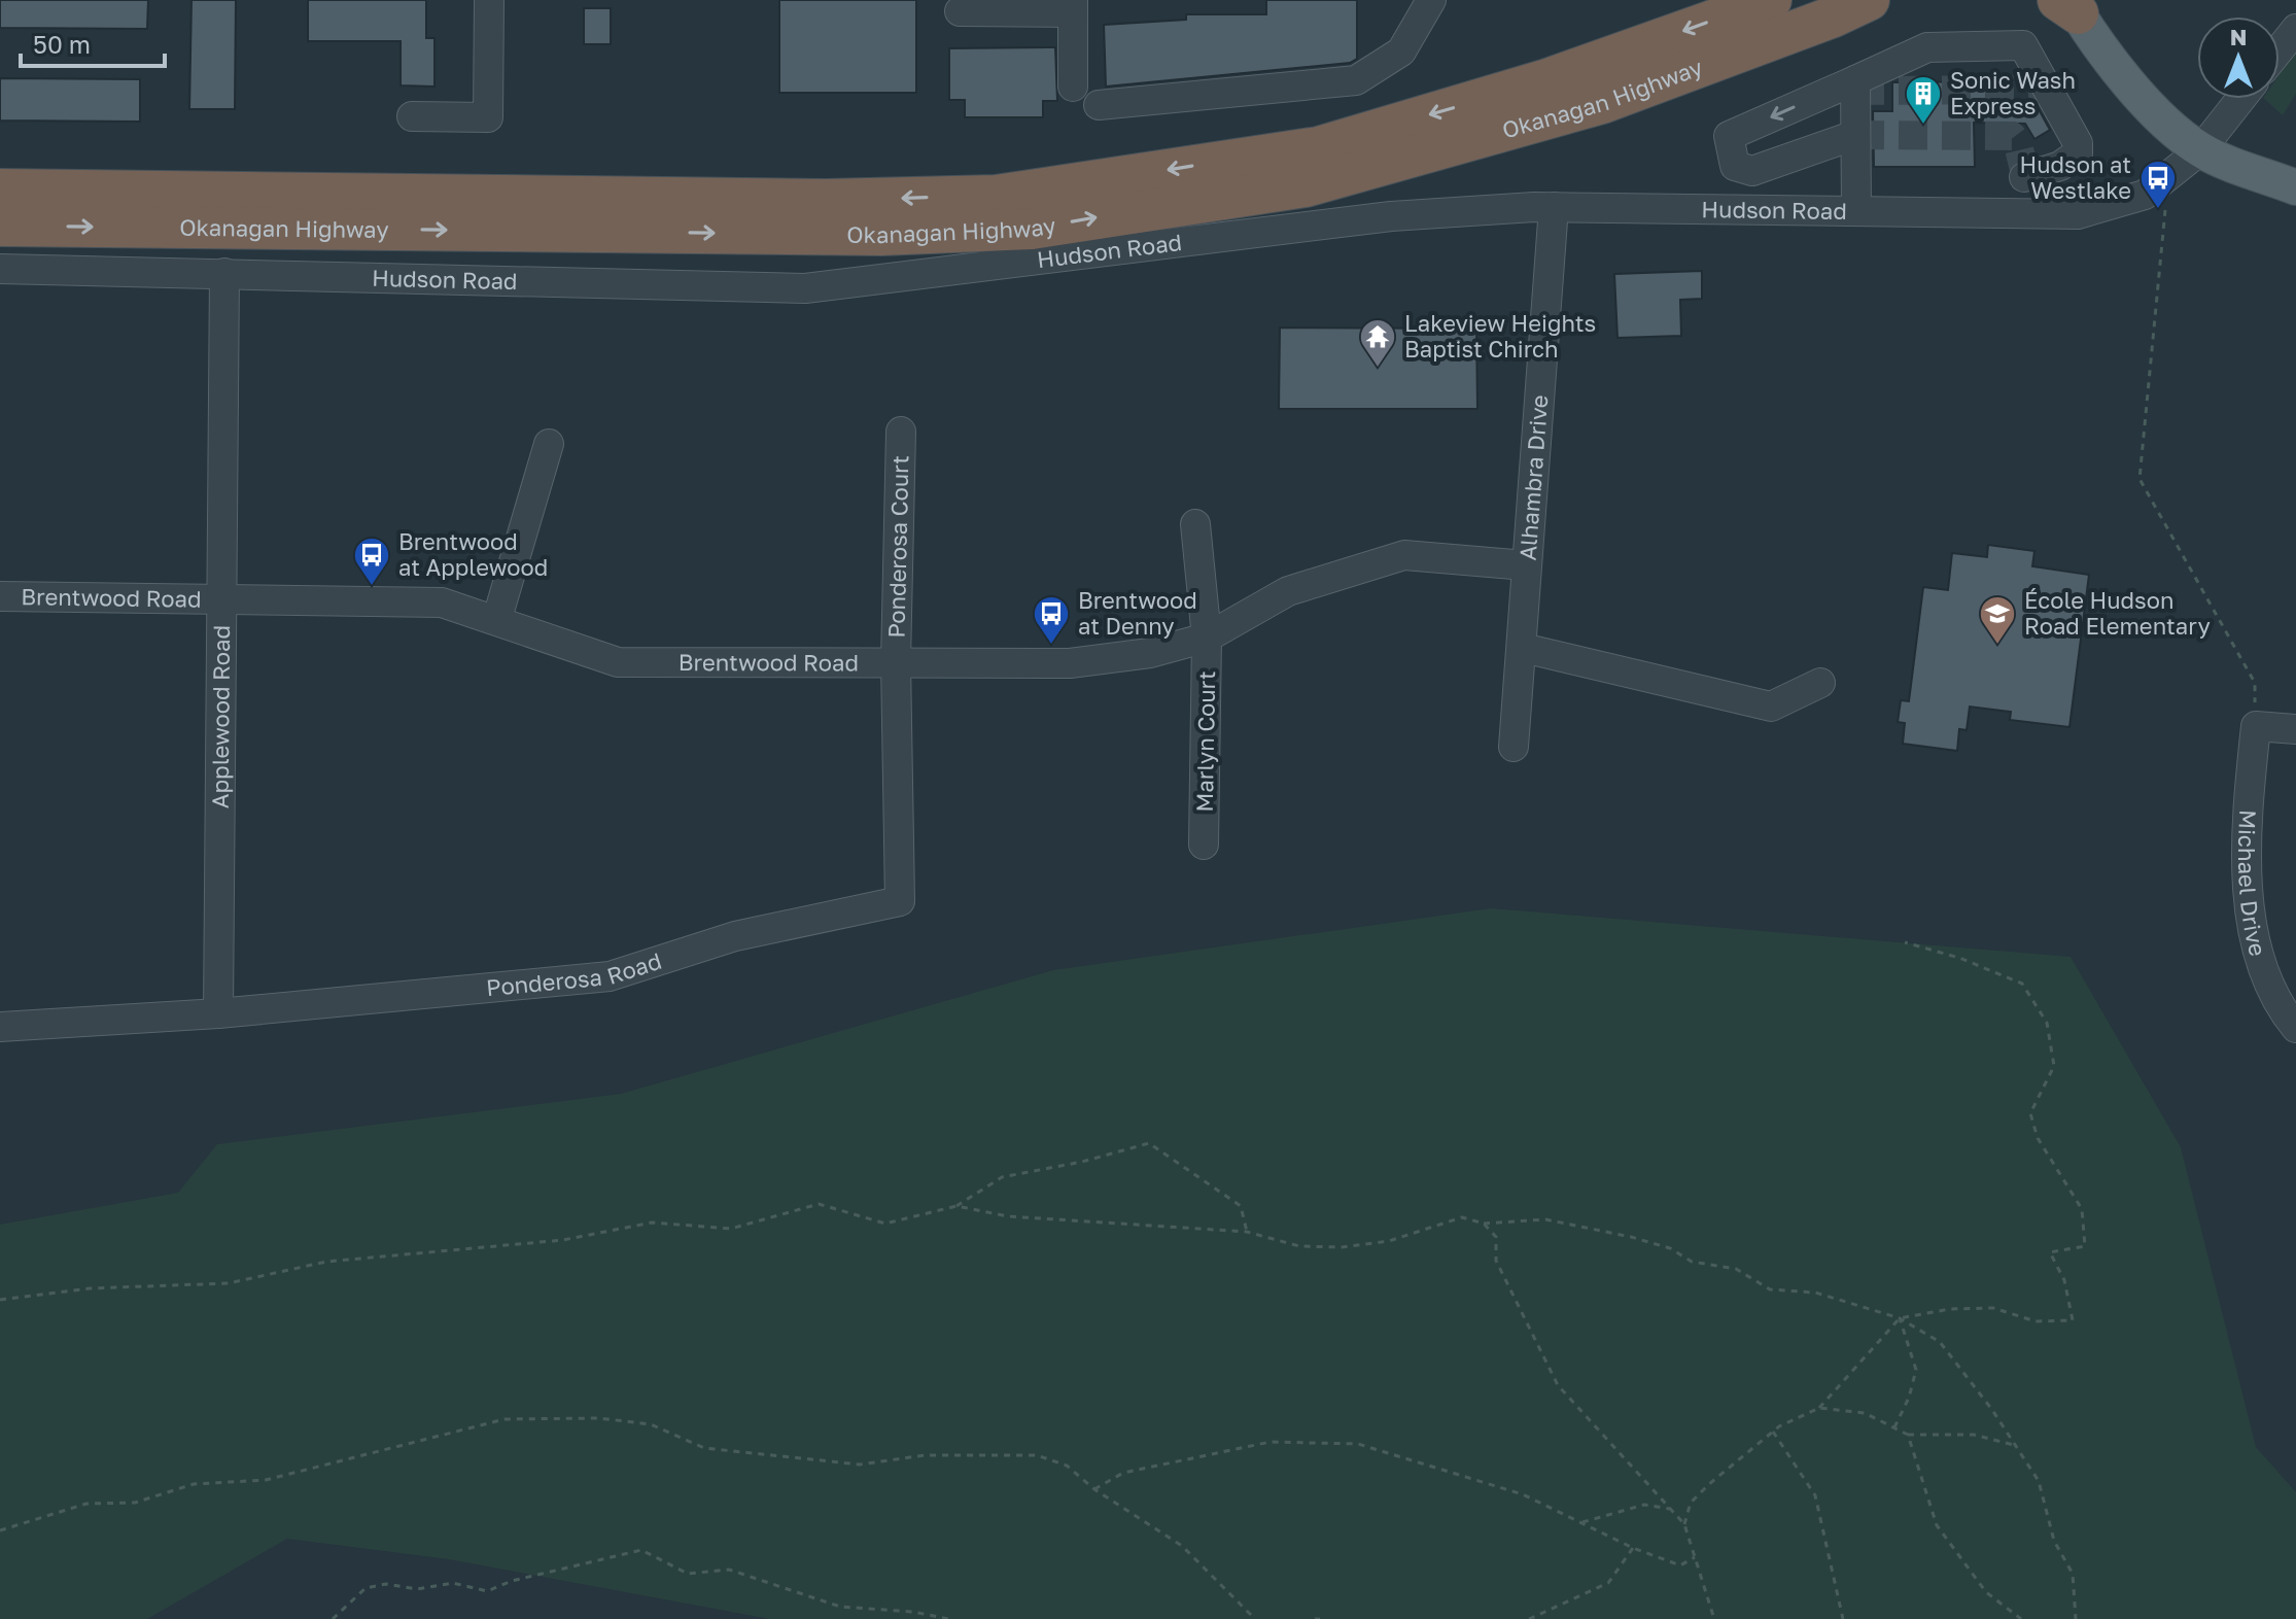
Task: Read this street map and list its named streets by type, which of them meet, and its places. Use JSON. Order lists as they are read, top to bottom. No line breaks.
{"streets":{"highway":["Okanagan Highway"],"street":["Hudson Road","Alhambra Drive","Ponderosa Court","Brentwood Road","Applewood Road","Marlyn Court","Michael Drive","Ponderosa Road"]},"crossings":[["Hudson Road","Alhambra Drive"],["Hudson Road","Applewood Road"],["Alhambra Drive","Brentwood Road"],["Ponderosa Court","Brentwood Road"],["Ponderosa Court","Ponderosa Road"],["Brentwood Road","Applewood Road"],["Brentwood Road","Marlyn Court"],["Brentwood Road","Ponderosa Road"],["Applewood Road","Ponderosa Road"]],"places":{"building":["Sonic Wash Express"],"bus stop":["Hudson at Westlake","Brentwood at Applewood","Brentwood at Denny"],"temple":["Lakeview Heights Baptist Chirch"],"school or university":["École Hudson Road Elementary"]},"scale_bar":"50 m","north":"top"}
